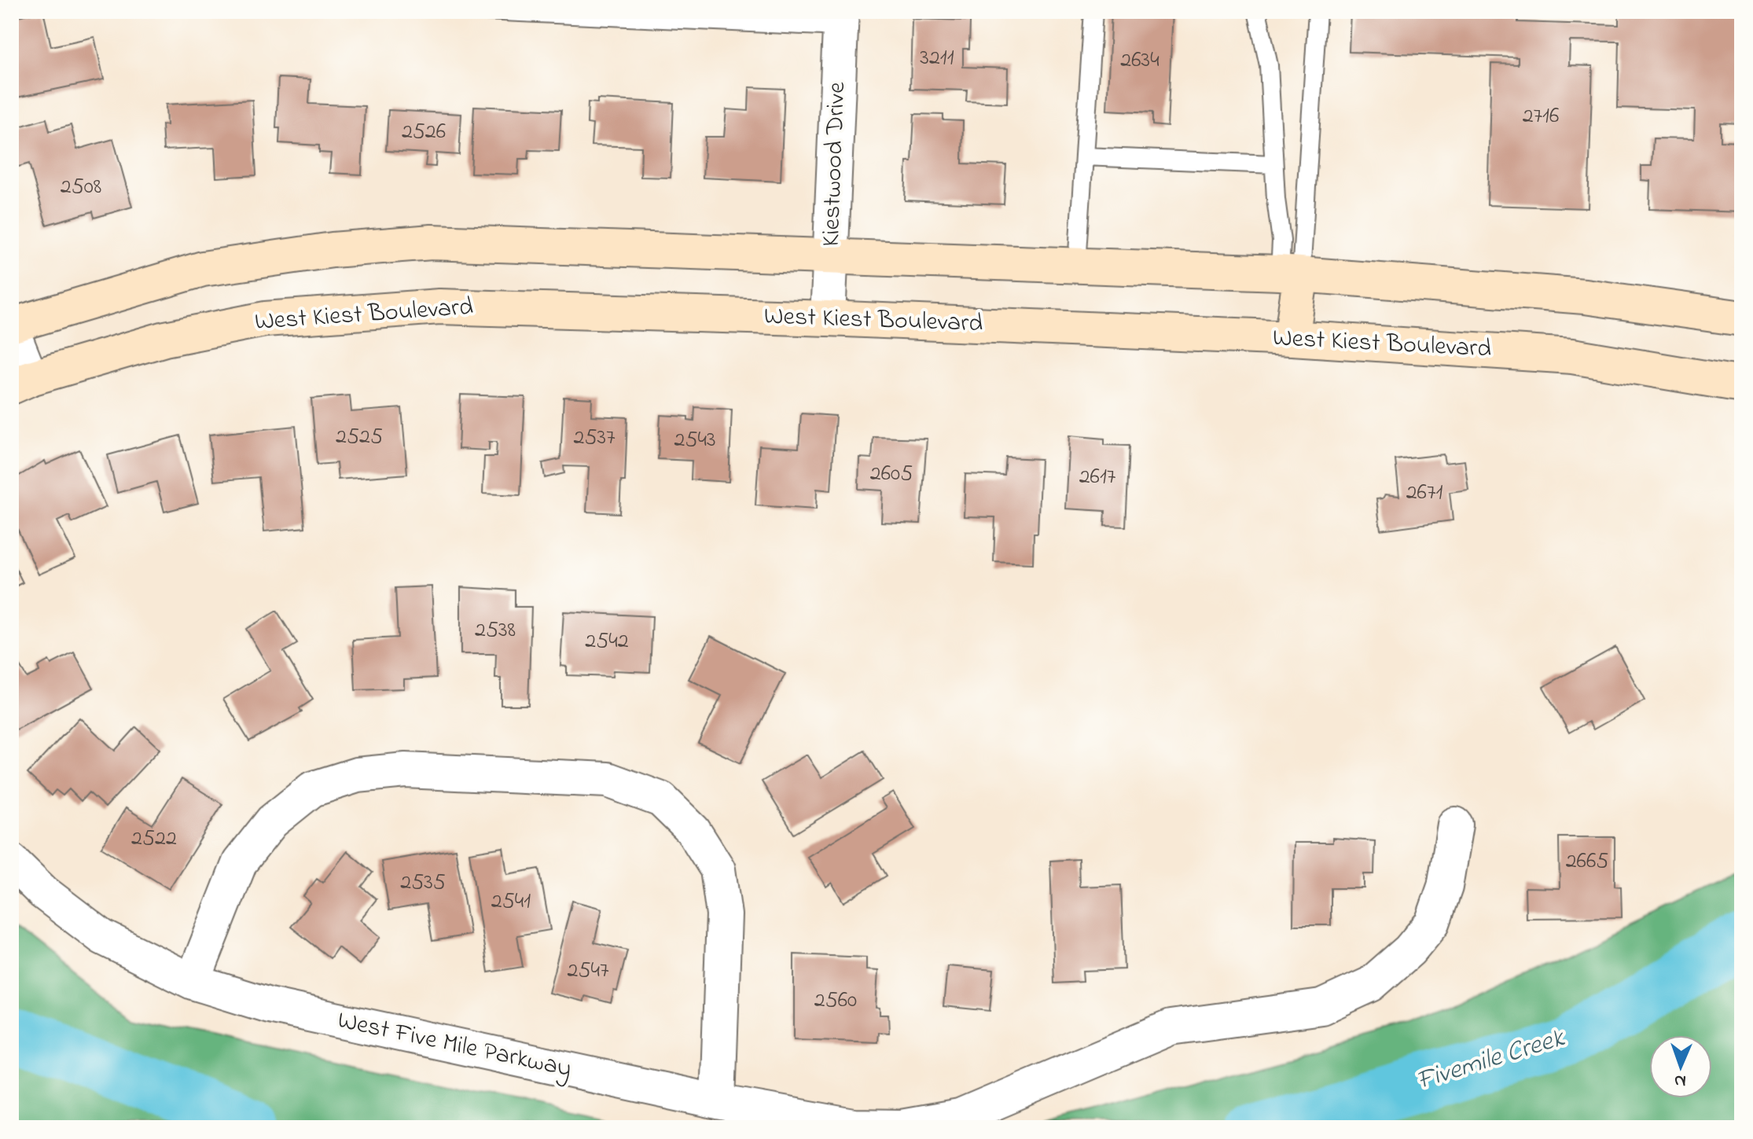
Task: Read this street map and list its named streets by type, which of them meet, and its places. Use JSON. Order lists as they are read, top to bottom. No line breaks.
{"streets":{"main road":["West Kiest Boulevard"],"street":["Kiestwood Drive","West Five Mile Parkway"]},"crossings":[["Kiestwood Drive","West Kiest Boulevard"]],"water":["Fivemile Creek"],"house_numbers":["3211","2634","2716","2526","2508","2525","2537","2543","2605","2617","2671","2538","2542","2522","2665","2535","2541","2547","2560"],"north":"bottom"}
